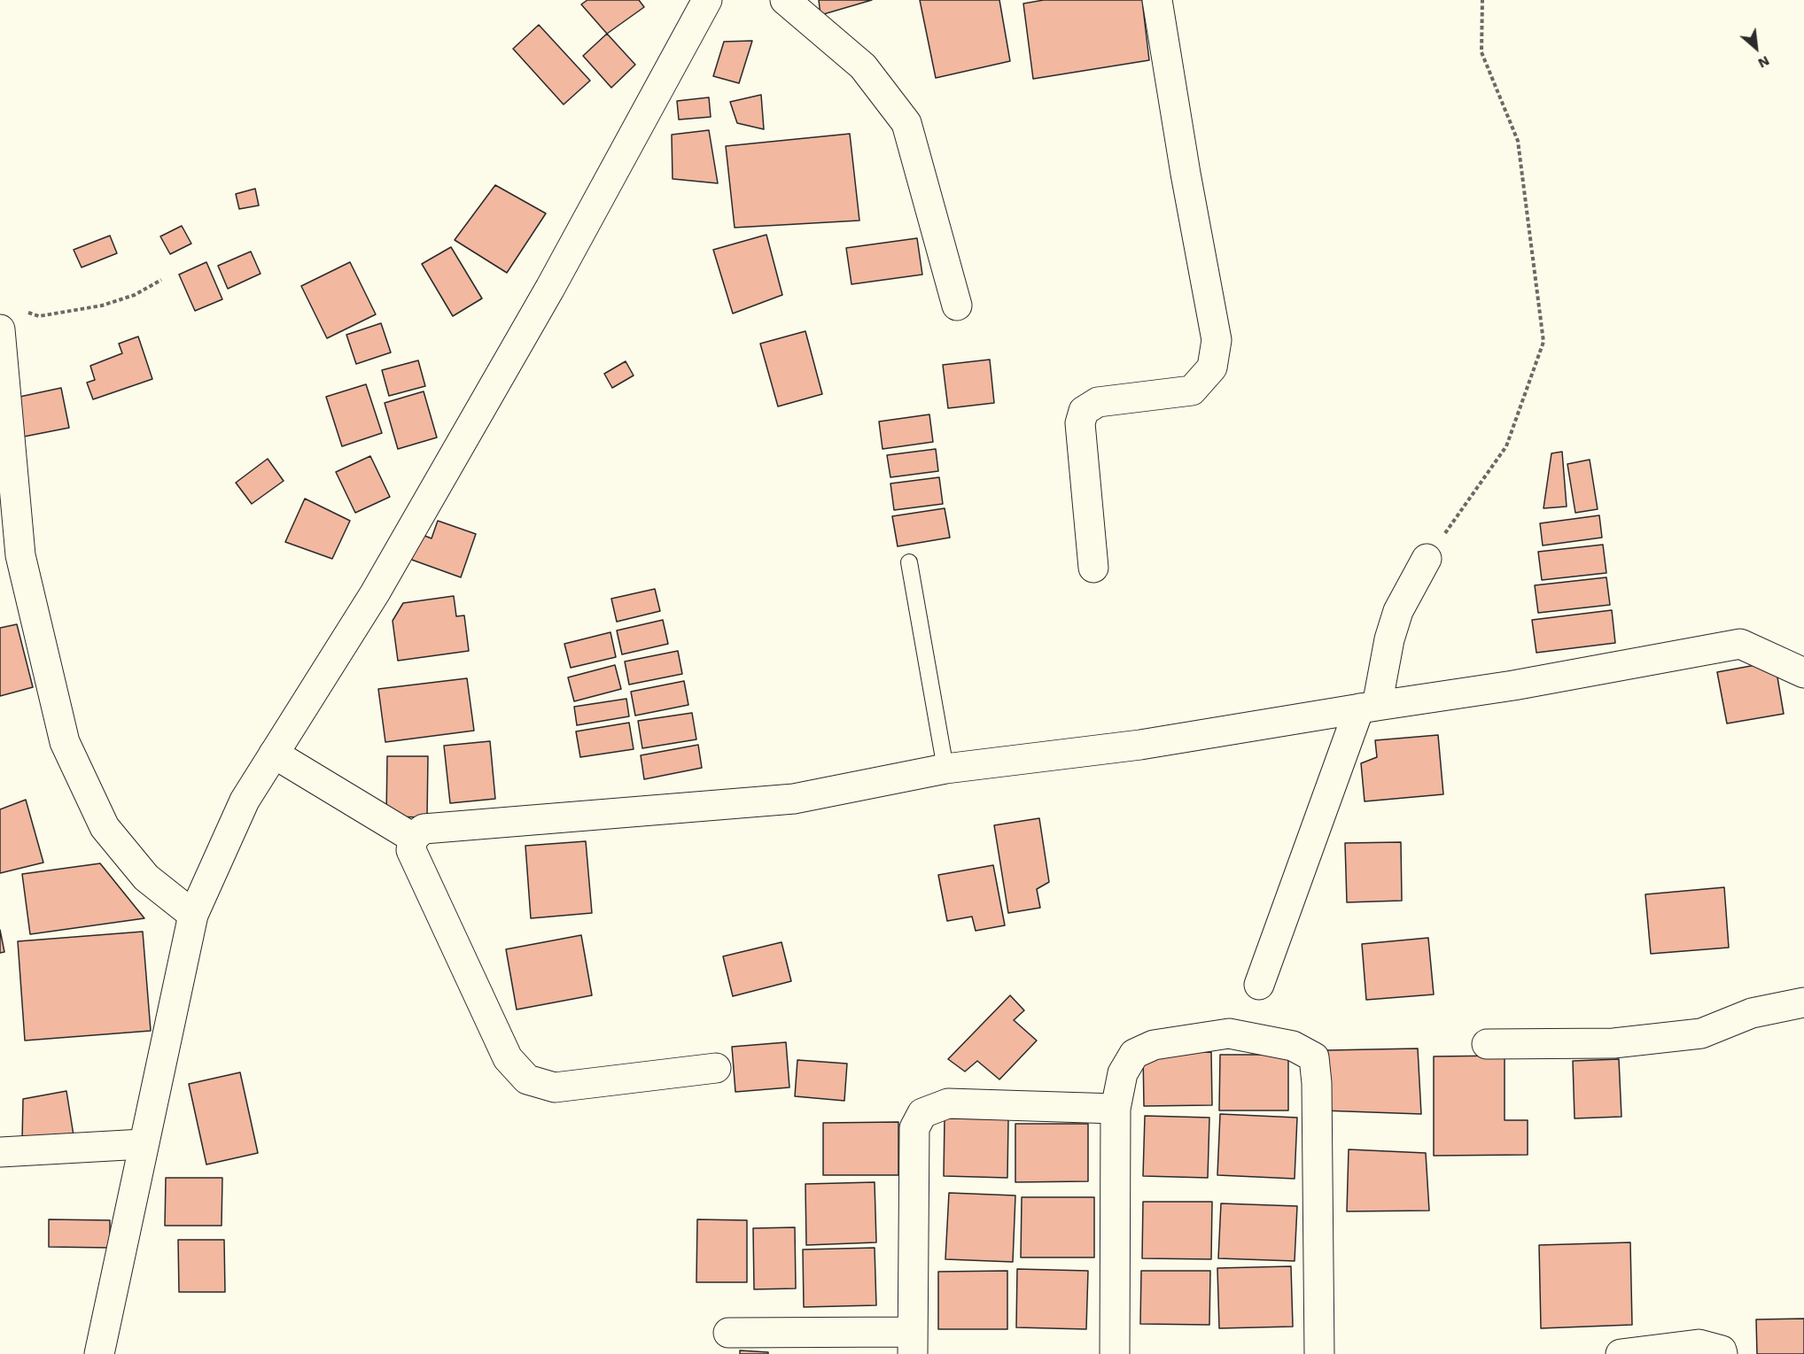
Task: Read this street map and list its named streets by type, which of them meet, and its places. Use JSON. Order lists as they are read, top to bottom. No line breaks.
{"north":"bottom right"}
